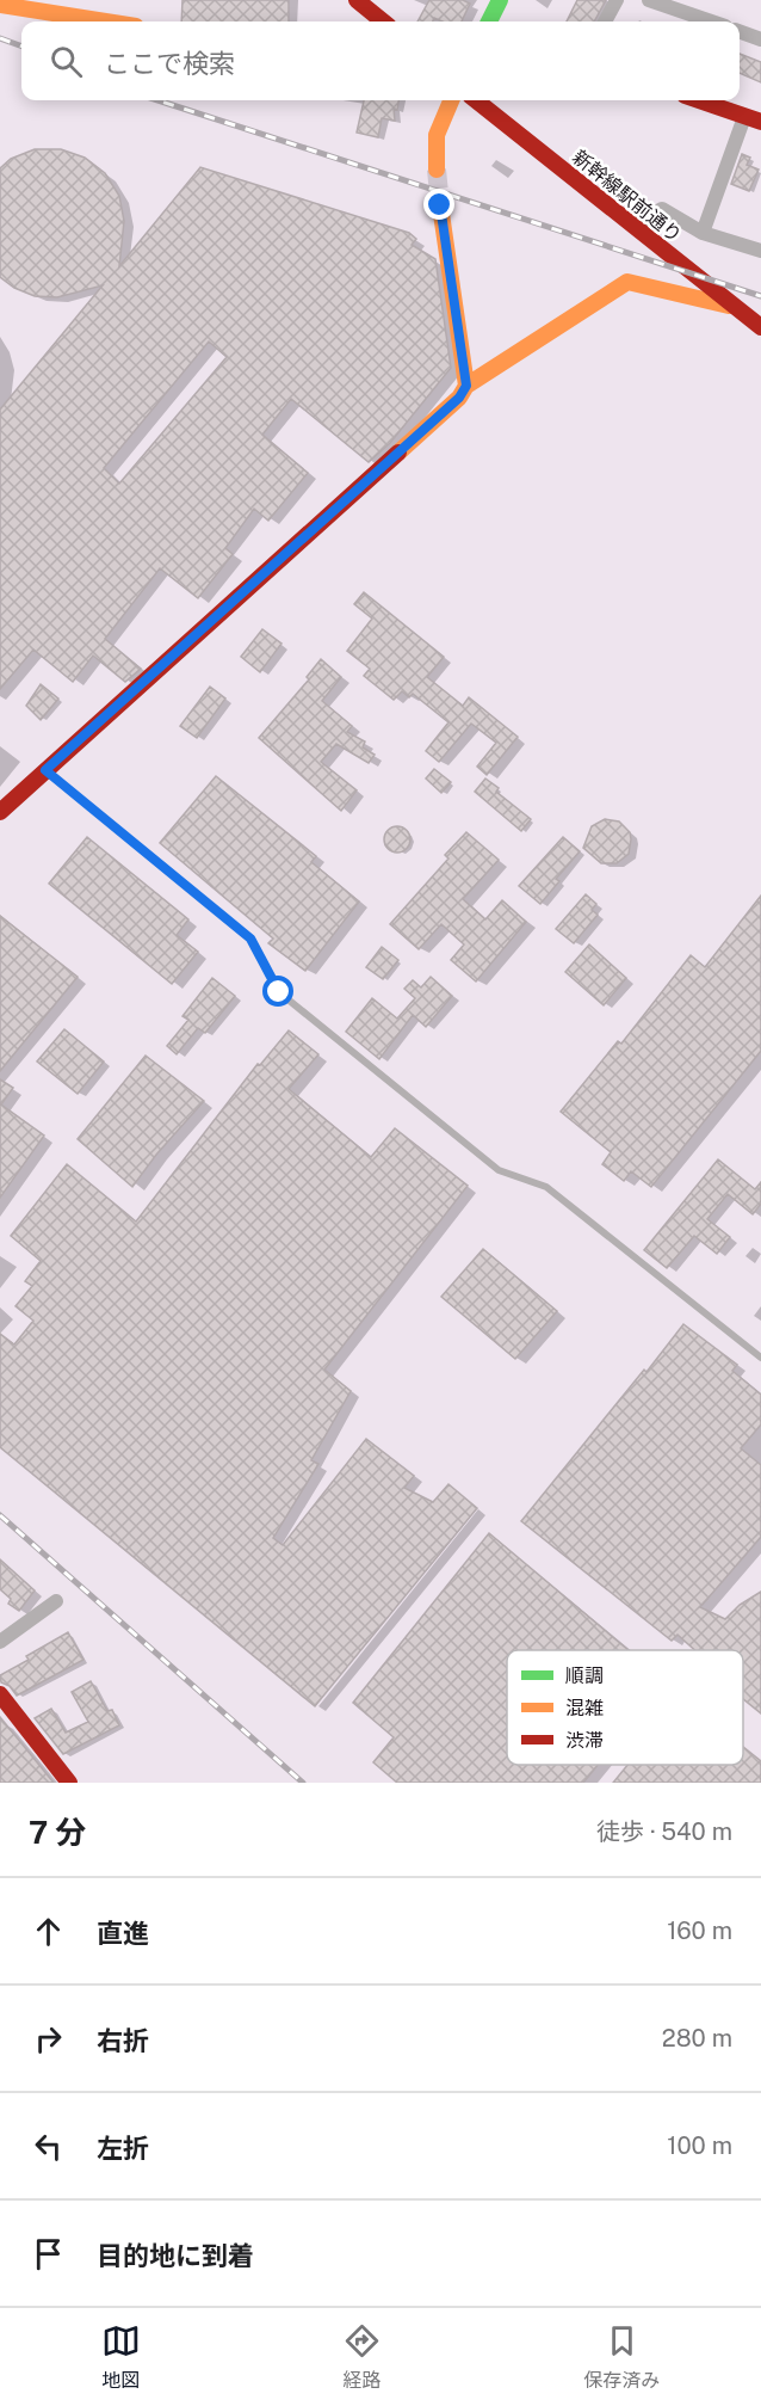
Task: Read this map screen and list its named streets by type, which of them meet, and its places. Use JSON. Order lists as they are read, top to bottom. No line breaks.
{"streets":{"street":["新幹線駅前通り"]},"legend":["順調","混雑","渋滞"],"page":{"search":"ここで検索","heading":["7 分","徒歩 · 540 m"],"list":[["直進","160 m"],["右折","280 m"],["左折","100 m"],"目的地に到着"],"nav":["地図","経路","保存済み"]}}
